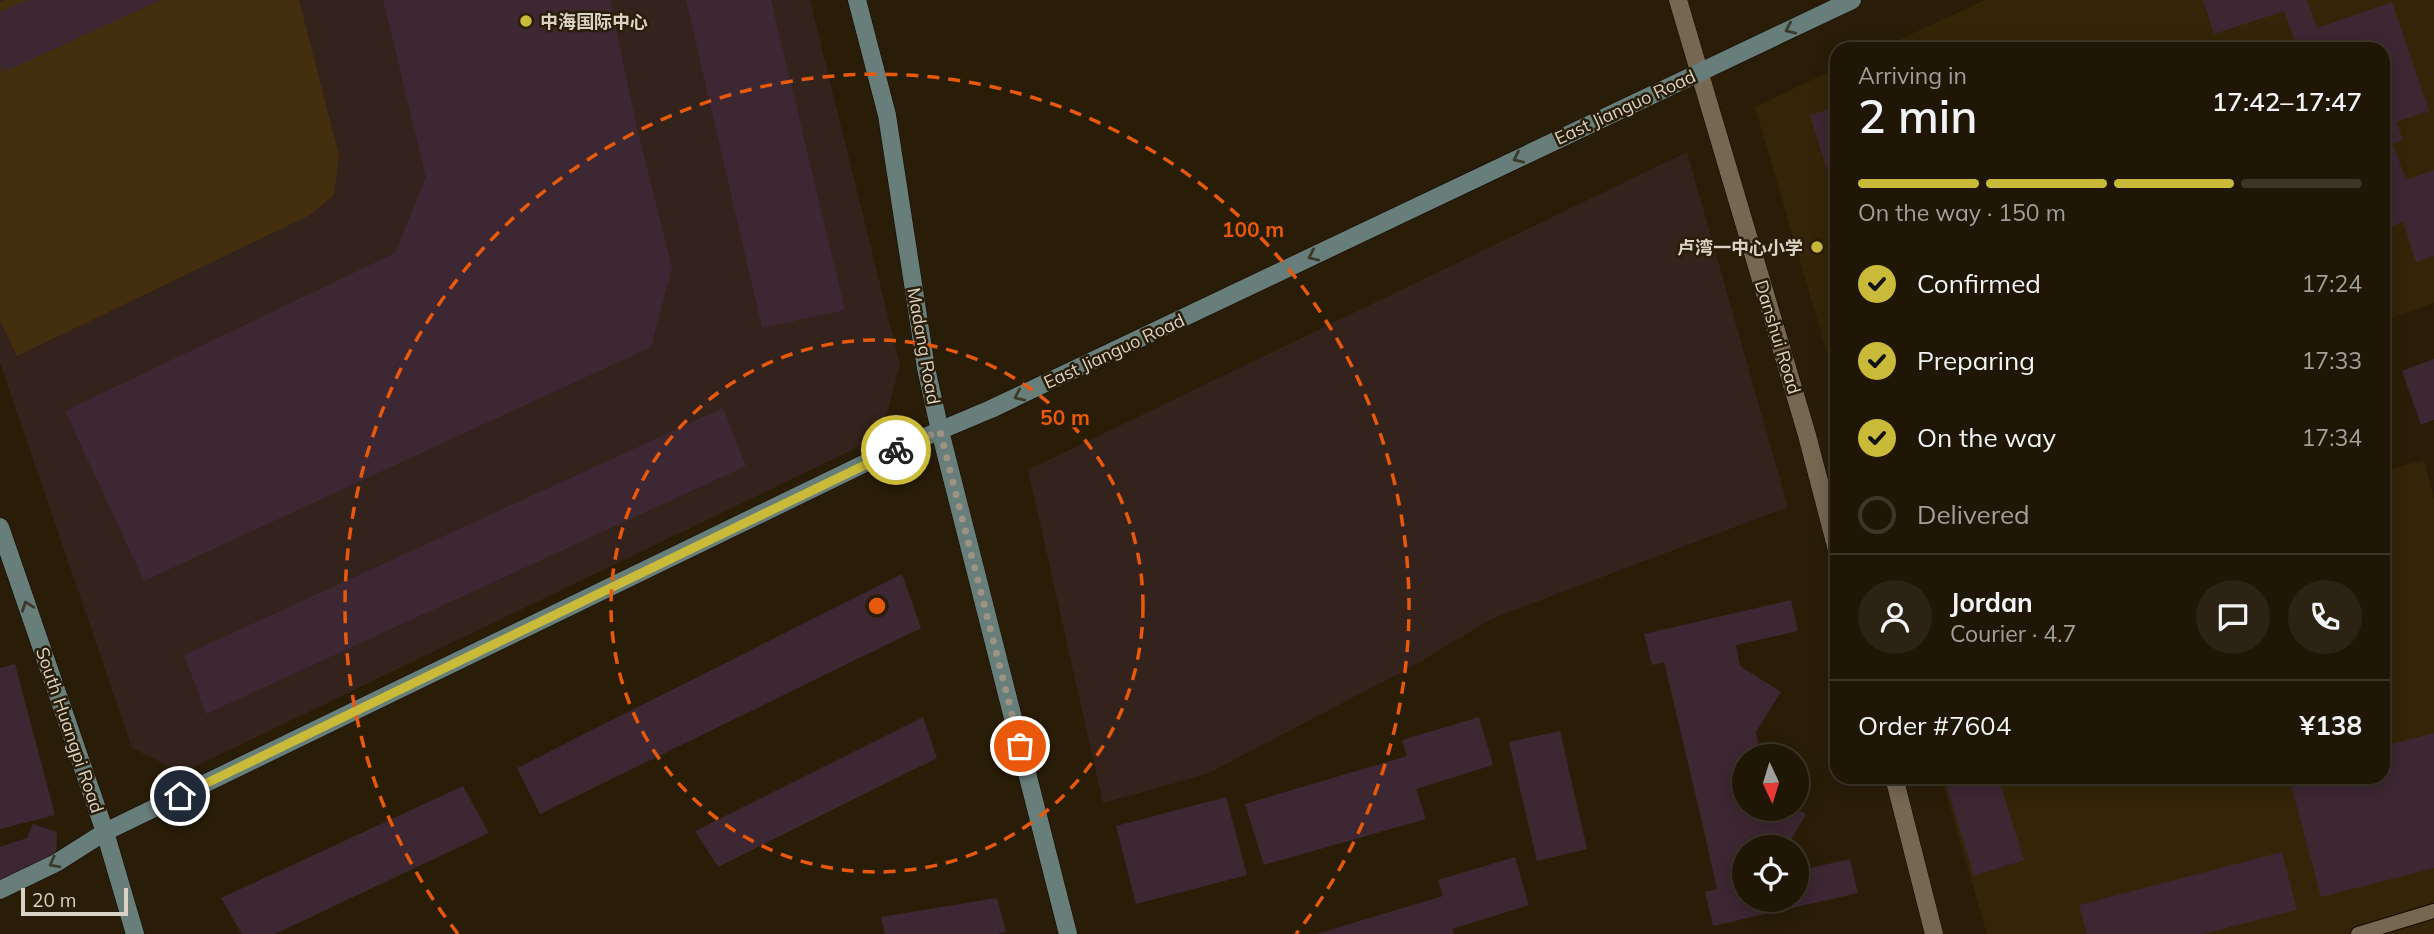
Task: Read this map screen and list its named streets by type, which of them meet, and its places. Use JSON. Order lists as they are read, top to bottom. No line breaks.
{"streets":{"street":["East Jianguo Road","Danshui Road","Madang Road","South Huangpi Road"]},"crossings":[["East Jianguo Road","Danshui Road"],["East Jianguo Road","Madang Road"],["East Jianguo Road","South Huangpi Road"]],"one_way":["East Jianguo Road","South Huangpi Road"],"places":["中海国际中心","卢湾一中心小学"],"scale_bar":"20 m","north":"bottom","page":{"heading":["2 min","Arriving in","17:42–17:47"],"panel":["Jordan","Courier · 4.7","Order #7604","¥138"],"bar":"On the way · 150 m","list":[["Confirmed","17:24"],["Preparing","17:33"],["On the way","17:34"],"Delivered"],"scale":"20 m"},"rings":["100 m","50 m"]}
